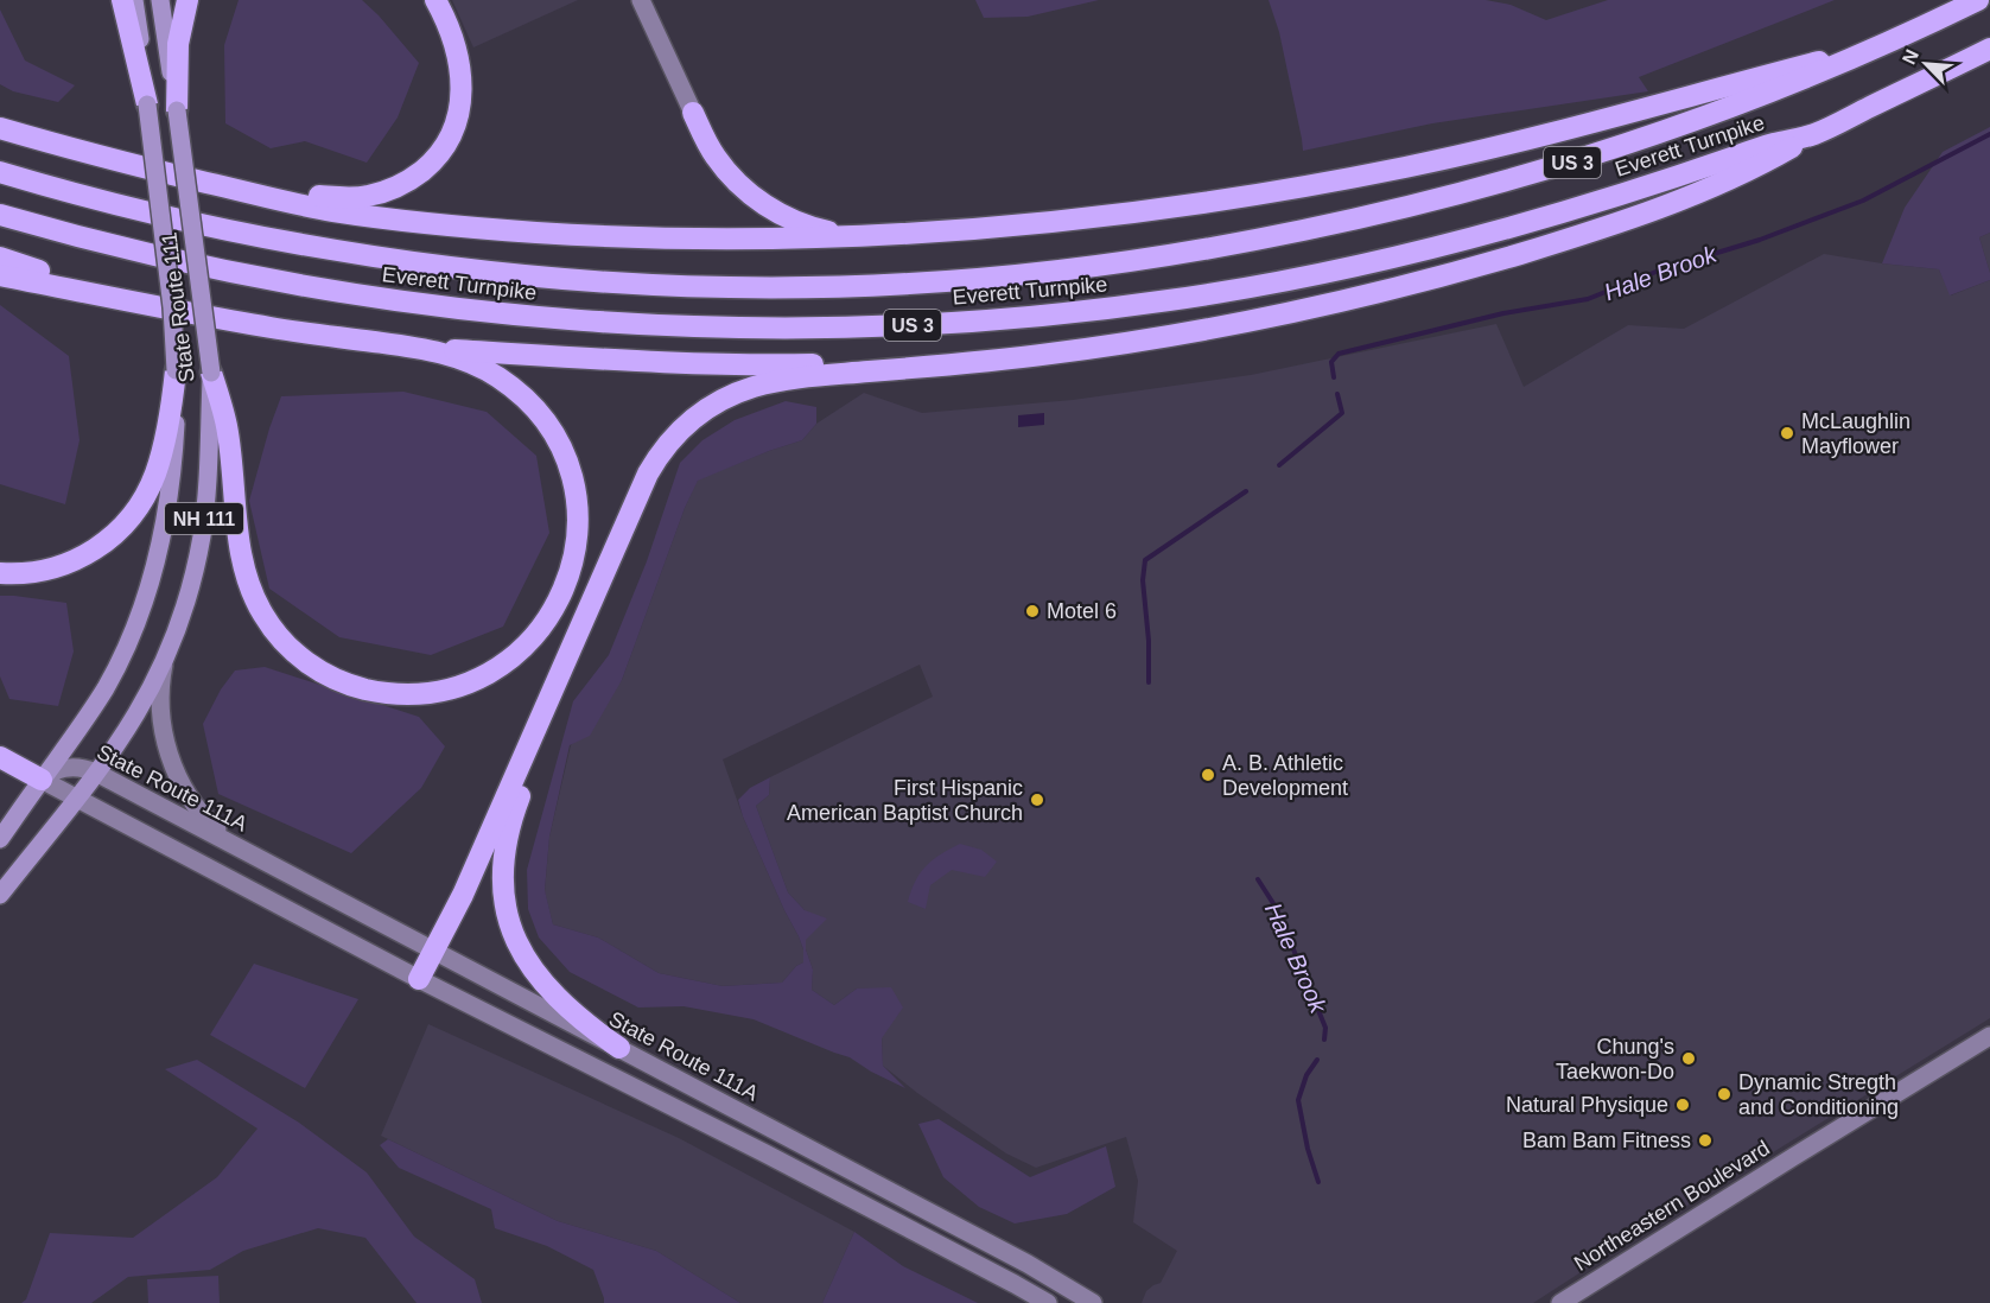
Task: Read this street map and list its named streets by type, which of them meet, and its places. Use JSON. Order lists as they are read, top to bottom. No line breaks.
{"streets":{"highway":["Everett Turnpike","US 3"],"main road":["State Route 111","NH 111","State Route 111A","Northeastern Boulevard"]},"crossings":[["State Route 111","State Route 111A"]],"water":["Hale Brook"],"places":["McLaughlin Mayflower","Motel 6","A. B. Athletic Development","First Hispanic American Baptist Church","Chung's Taekwon-Do","Dynamic Stregth and Conditioning","Natural Physique","Bam Bam Fitness"],"north":"top left"}
